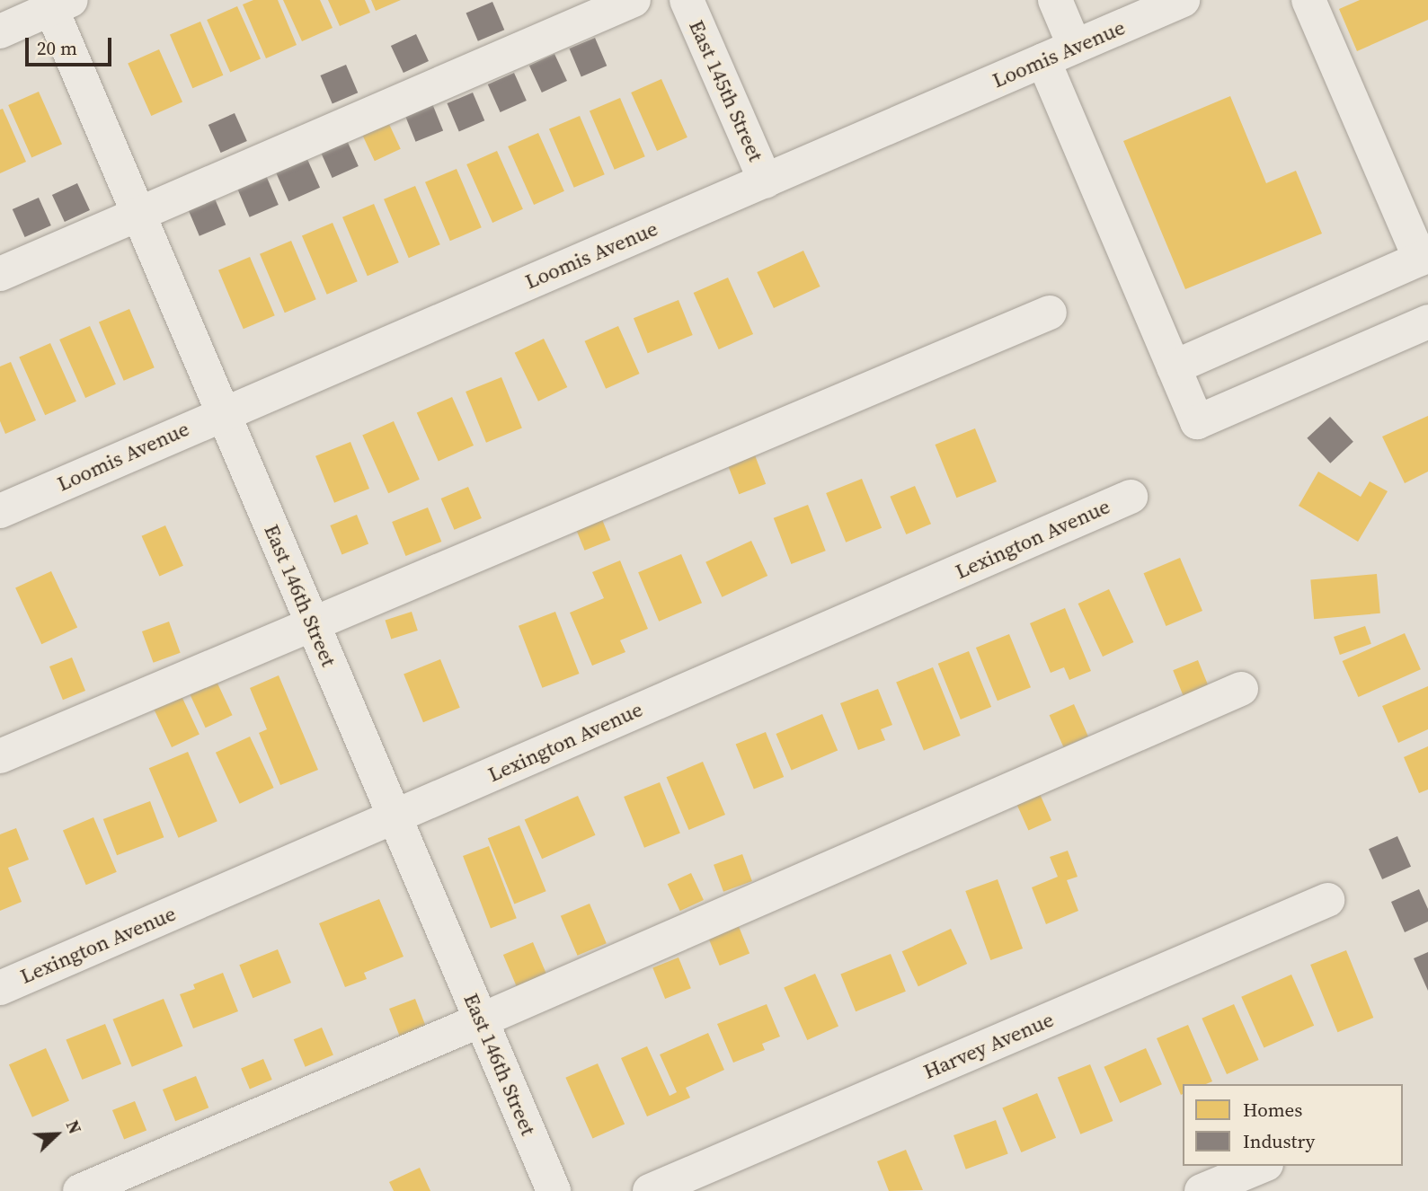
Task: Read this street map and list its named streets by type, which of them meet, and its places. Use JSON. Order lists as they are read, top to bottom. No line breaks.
{"streets":{"street":["Loomis Avenue","East 145th Street","Lexington Avenue","East 146th Street","Harvey Avenue"]},"crossings":[["Loomis Avenue","East 145th Street"],["Loomis Avenue","East 146th Street"],["Lexington Avenue","East 146th Street"]],"legend":["Homes","Industry"],"scale_bar":"20 m","north":"top right"}
